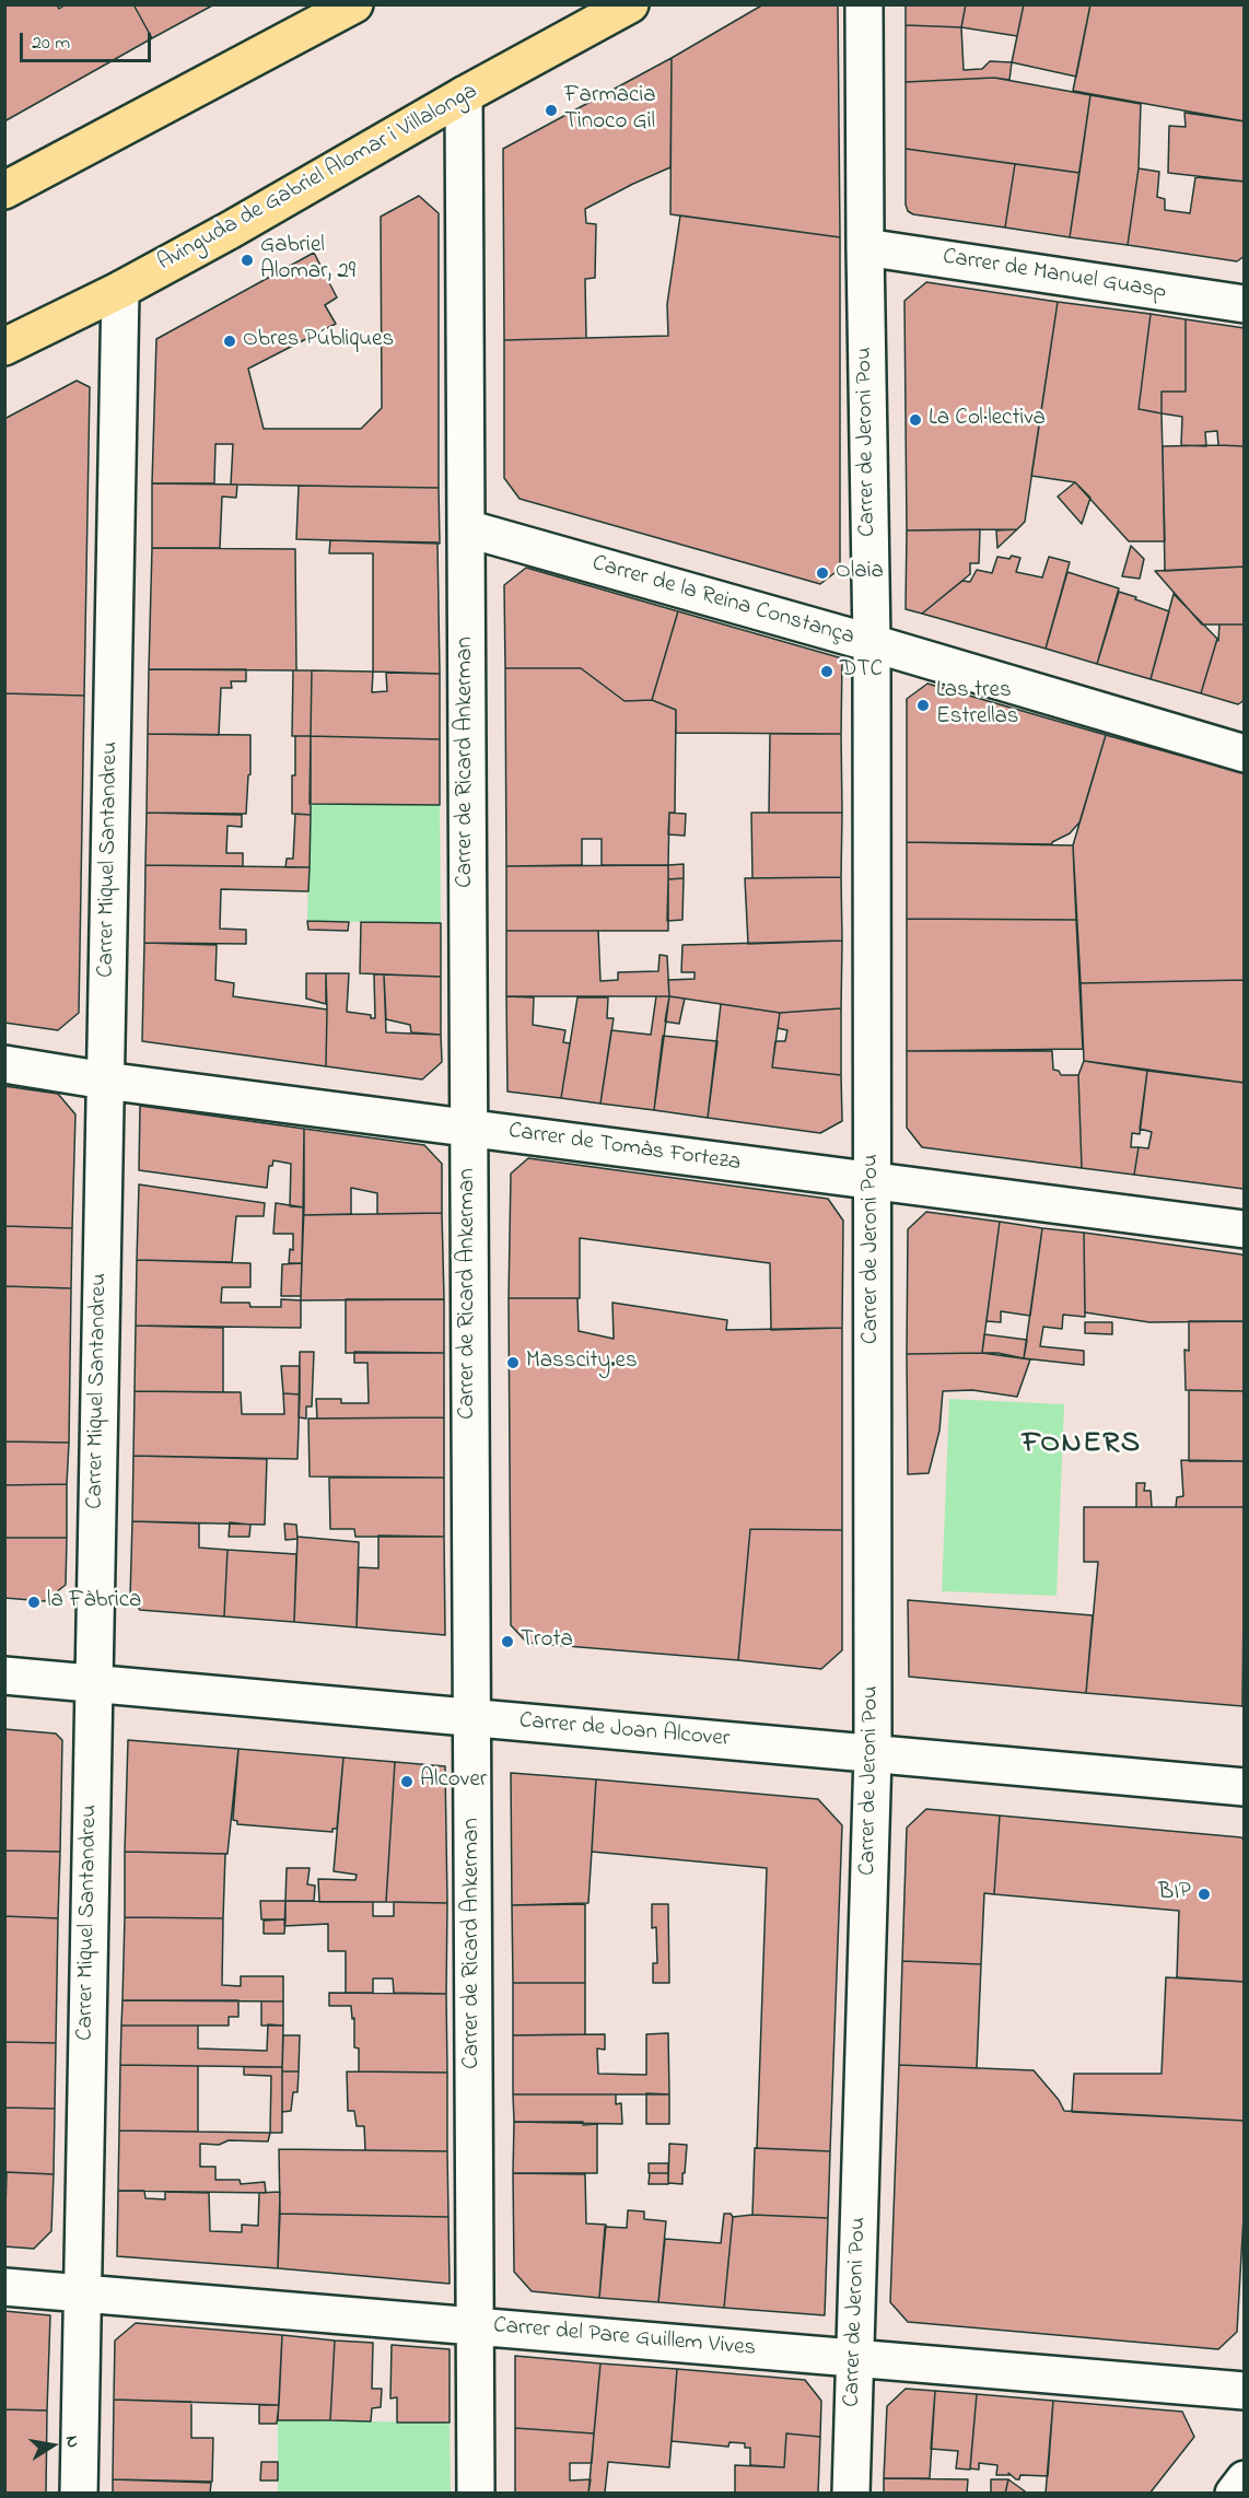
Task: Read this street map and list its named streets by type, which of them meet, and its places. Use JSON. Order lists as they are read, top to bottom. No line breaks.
{"streets":{"main road":["Avinguda de Gabriel Alomar i Villalonga"],"street":["Carrer de Manuel Guasp","Carrer de Jeroni Pou","Carrer de la Reina Constança","Carrer de Ricard Ankerman","Carrer Miquel Santandreu","Carrer de Tomàs Forteza","Carrer de Joan Alcover","Carrer del Pare Guillem Vives"]},"crossings":[["Avinguda de Gabriel Alomar i Villalonga","Carrer de Ricard Ankerman"],["Avinguda de Gabriel Alomar i Villalonga","Carrer Miquel Santandreu"],["Carrer de Manuel Guasp","Carrer de Jeroni Pou"],["Carrer de Jeroni Pou","Carrer de la Reina Constança"],["Carrer de Jeroni Pou","Carrer de Tomàs Forteza"],["Carrer de Jeroni Pou","Carrer de Joan Alcover"],["Carrer de Jeroni Pou","Carrer del Pare Guillem Vives"],["Carrer de la Reina Constança","Carrer de Ricard Ankerman"],["Carrer de Ricard Ankerman","Carrer de Tomàs Forteza"],["Carrer de Ricard Ankerman","Carrer de Joan Alcover"],["Carrer de Ricard Ankerman","Carrer del Pare Guillem Vives"],["Carrer Miquel Santandreu","Carrer de Tomàs Forteza"],["Carrer Miquel Santandreu","Carrer de Joan Alcover"],["Carrer Miquel Santandreu","Carrer del Pare Guillem Vives"]],"districts":["FONERS"],"places":["Farmacia Tinoco Gil","Gabriel Alomar, 29","Obres Públiques","La Col·lectiva","Olaia","DTC","Las tres Estrellas","Masscity.es","la Fàbrica","Trota","Alcover","BIP"],"scale_bar":"20 m","north":"right"}
